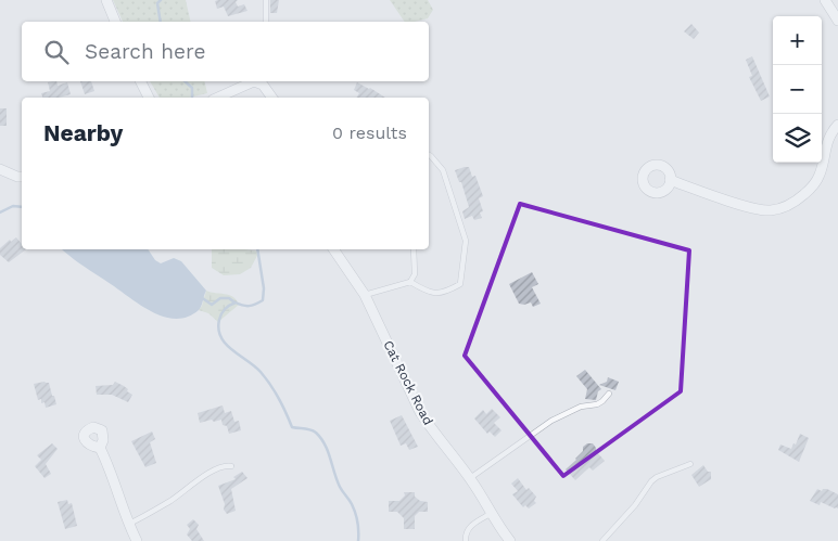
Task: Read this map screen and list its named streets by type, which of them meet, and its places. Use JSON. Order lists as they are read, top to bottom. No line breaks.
{"streets":{"street":["Cat Rock Road"]},"page":{"map_buttons":["+","−"],"search":"Search here","heading":["Nearby","0 results"]}}
